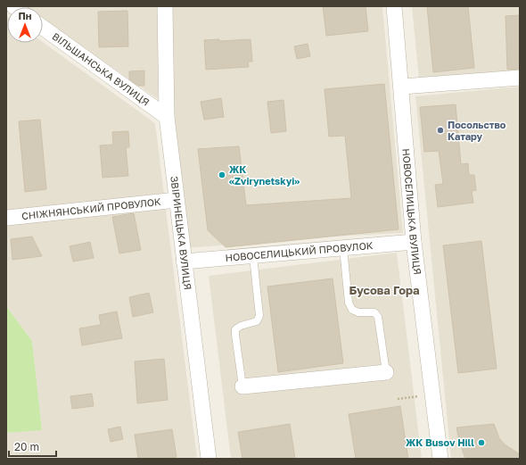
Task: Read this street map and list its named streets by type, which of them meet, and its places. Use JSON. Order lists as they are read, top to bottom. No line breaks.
{"streets":{"street":["ВІЛЬШАНСЬКА ВУЛИЦЯ","СНІЖНЯНСЬКИЙ ПРОВУЛОК","НОВОСЕЛИЦЬКА ВУЛИЦЯ","ЗВІРИНЕЦЬКА ВУЛИЦЯ","НОВОСЕЛИЦЬКИЙ ПРОВУЛОК"]},"crossings":[["ВІЛЬШАНСЬКА ВУЛИЦЯ","ЗВІРИНЕЦЬКА ВУЛИЦЯ"],["СНІЖНЯНСЬКИЙ ПРОВУЛОК","ЗВІРИНЕЦЬКА ВУЛИЦЯ"],["НОВОСЕЛИЦЬКА ВУЛИЦЯ","НОВОСЕЛИЦЬКИЙ ПРОВУЛОК"],["ЗВІРИНЕЦЬКА ВУЛИЦЯ","НОВОСЕЛИЦЬКИЙ ПРОВУЛОК"]],"districts":["Бусова Гора"],"places":["Посольство Катару","ЖК «Zvirynetskyi»","ЖК Busov Hill"],"scale_bar":"20 m","north":"top"}
